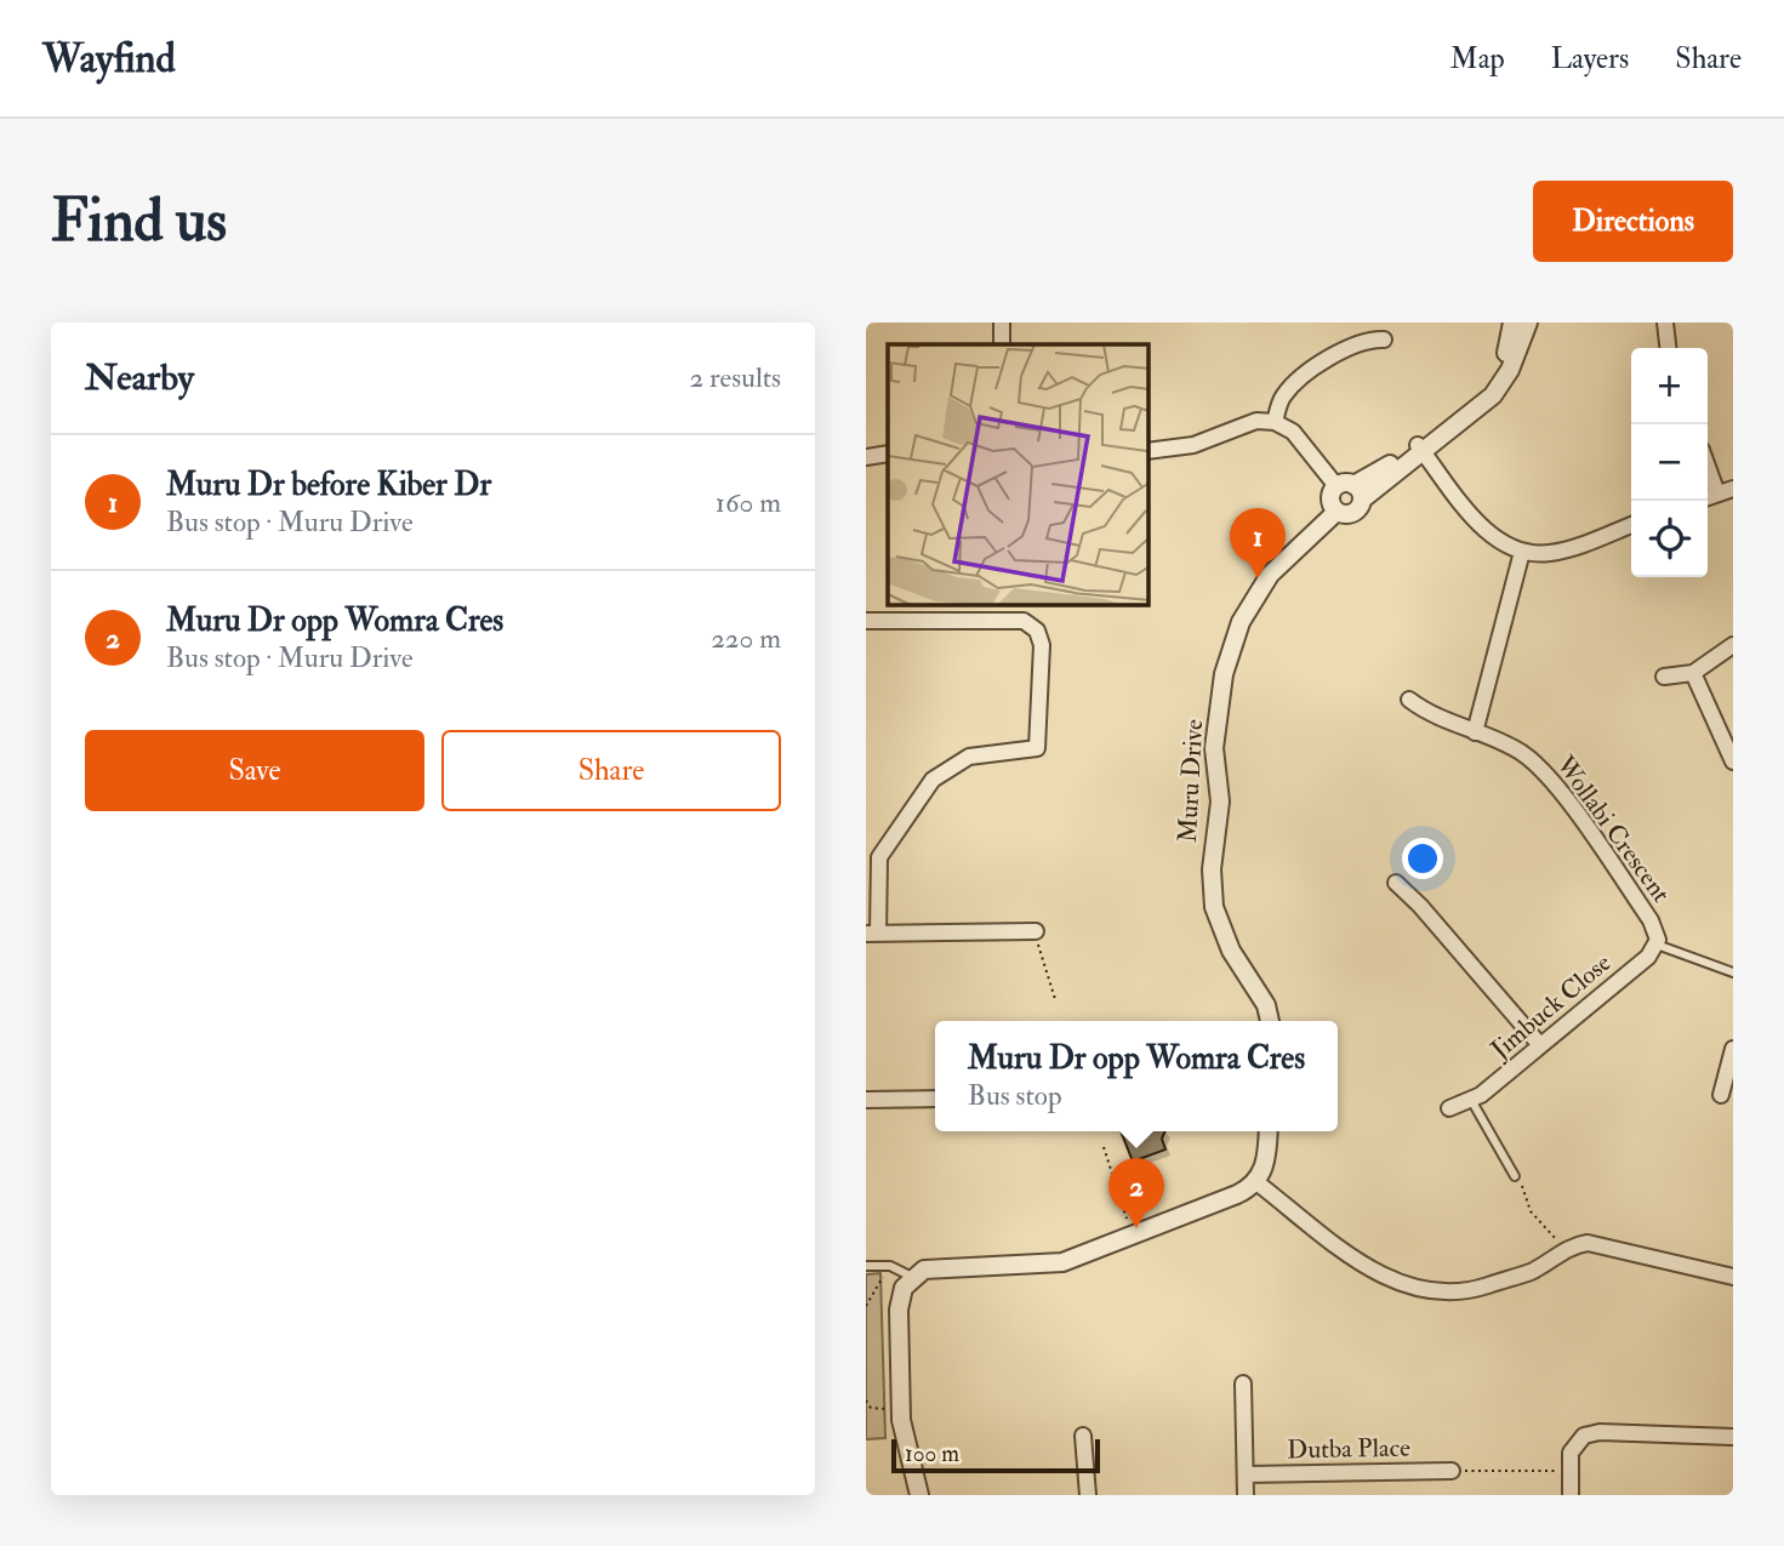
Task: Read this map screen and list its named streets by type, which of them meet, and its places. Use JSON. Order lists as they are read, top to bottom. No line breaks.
{"streets":{"street":["Muru Drive","Wollabi Crescent","Jimbuck Close","Dutba Place"]},"crossings":[["Wollabi Crescent","Jimbuck Close"]],"scale_bar":"100 m","page":{"header":"Wayfind","nav":["Map","Layers","Share"],"buttons":["Directions",["Save","Share"]],"title":"Find us","heading":["Nearby","2 results"],"map_buttons":["+","−"],"list":[{"mark":"1","name":"Muru Dr before Kiber Dr","note":"Bus stop · Muru Drive","value":"160 m"},{"mark":"2","name":"Muru Dr opp Womra Cres","note":"Bus stop · Muru Drive","value":"220 m"}],"pins":["1","2"],"popup":["Muru Dr opp Womra Cres","Bus stop"],"scale":"100 m"}}
